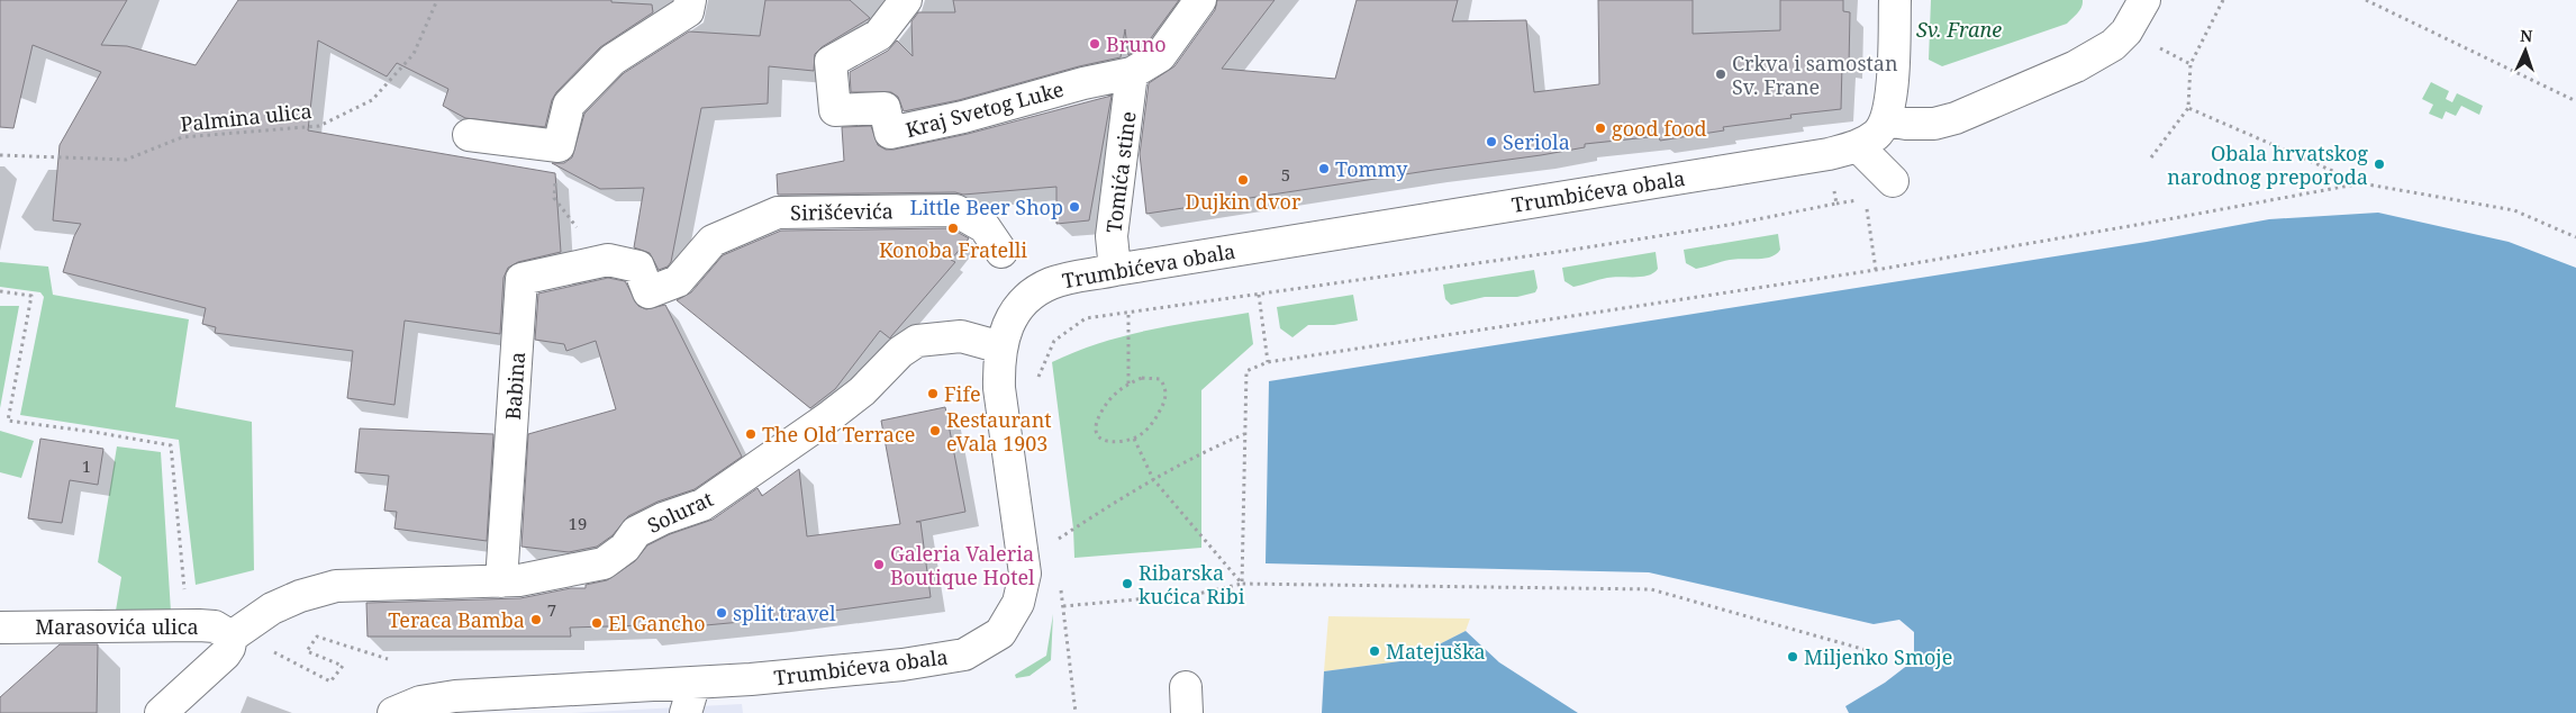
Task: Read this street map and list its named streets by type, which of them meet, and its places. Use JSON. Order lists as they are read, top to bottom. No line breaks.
{"streets":{"street":["Kraj Svetog Luke","Tomića stine","Trumbićeva obala","Sirišćevića","Babina","Solurat","Marasovića ulica"],"path":["Palmina ulica"]},"crossings":[["Kraj Svetog Luke","Tomića stine"],["Tomića stine","Trumbićeva obala"],["Trumbićeva obala","Solurat"],["Sirišćevića","Babina"],["Babina","Solurat"],["Solurat","Marasovića ulica"]],"parks":["Sv. Frane"],"places":["Bruno","Crkva i samostan Sv. Frane","good food","Seriola","Obala hrvatskog narodnog preporoda","Tommy","Dujkin dvor","Little Beer Shop","Konoba Fratelli","Fife","Restaurant eVala 1903","The Old Terrace","Galeria Valeria Boutique Hotel","Ribarska kućica Ribi","split.travel","Teraca Bamba","El Gancho","Matejuška","Miljenko Smoje"],"house_numbers":["5","1","19","7"],"north":"top"}
